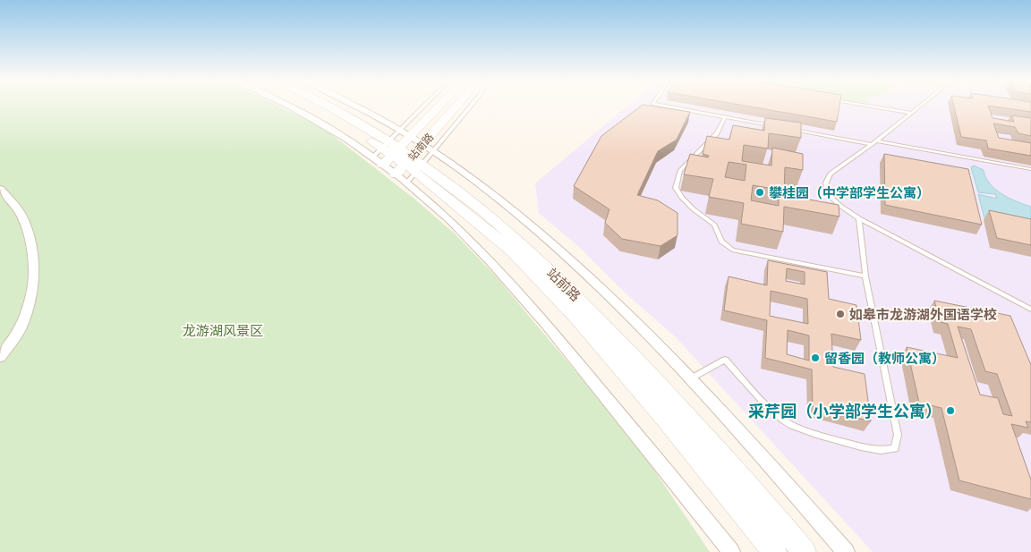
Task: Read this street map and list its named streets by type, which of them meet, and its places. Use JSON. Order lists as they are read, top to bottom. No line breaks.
{"streets":{"street":["站南路","站前路"]},"crossings":[["站南路","站前路"]],"parks":["龙游湖风景区"],"places":["攀桂园（中学部学生公寓）","如皋市龙游湖外国语学校","留香园（教师公寓）","采芹园（小学部学生公寓）"]}
